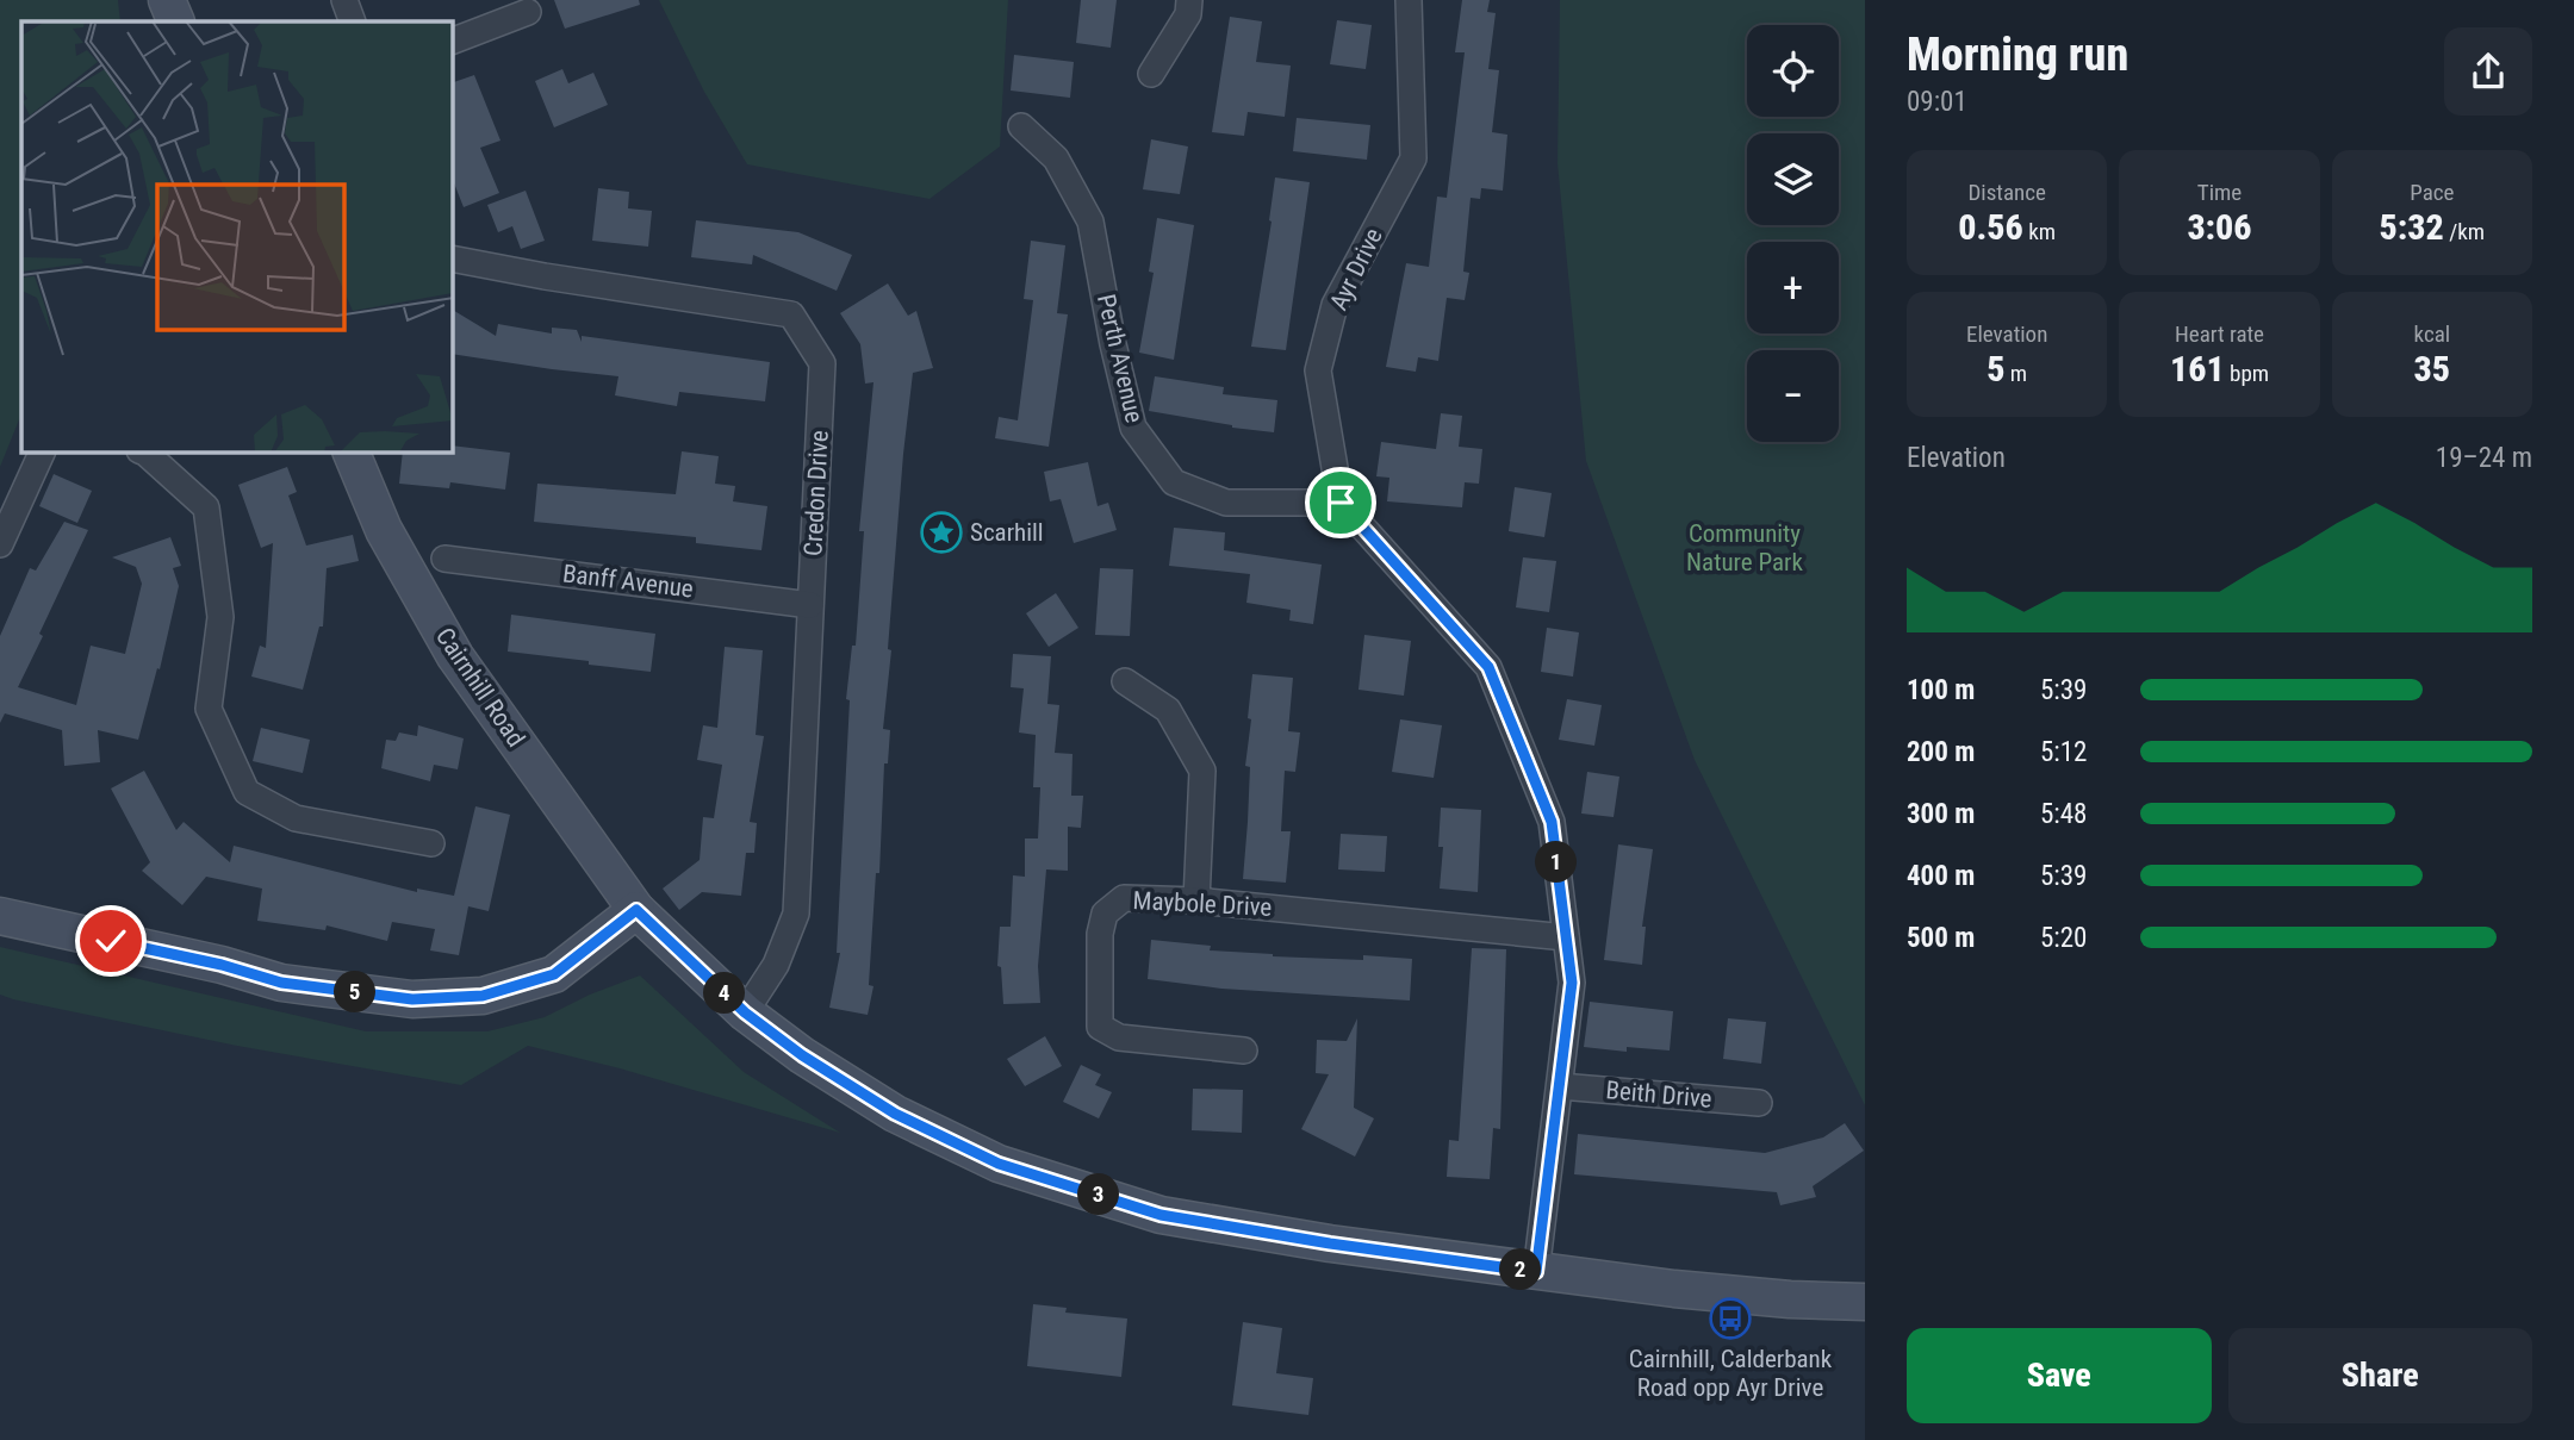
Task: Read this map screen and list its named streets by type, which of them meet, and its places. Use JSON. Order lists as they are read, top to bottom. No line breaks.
{"streets":{"main road":["Cairnhill Road"],"street":["Ayr Drive","Perth Avenue","Credon Drive","Banff Avenue","Maybole Drive","Beith Drive"]},"crossings":[["Ayr Drive","Perth Avenue"],["Credon Drive","Banff Avenue"],["Credon Drive","Cairnhill Road"]],"parks":["Community Nature Park"],"places":{"place":["Scarhill"],"bus stop":["Cairnhill, Calderbank Road opp Ayr Drive"]},"page":{"heading":["Morning run","09:01"],"map_buttons":["+","−"],"stats":[["Distance","0.56 km"],["Time","3:06"],["Pace","5:32 /km"],["Elevation","5 m"],["Heart rate","161 bpm"],["kcal","35"]],"chart":["Elevation","19–24 m"],"list":[{"name":"100 m","note":"5:39"},{"name":"200 m","note":"5:12"},{"name":"300 m","note":"5:48"},{"name":"400 m","note":"5:39"},{"name":"500 m","note":"5:20"}],"pins":["1","5","4","3","2"],"buttons":["Save","Share"]}}
